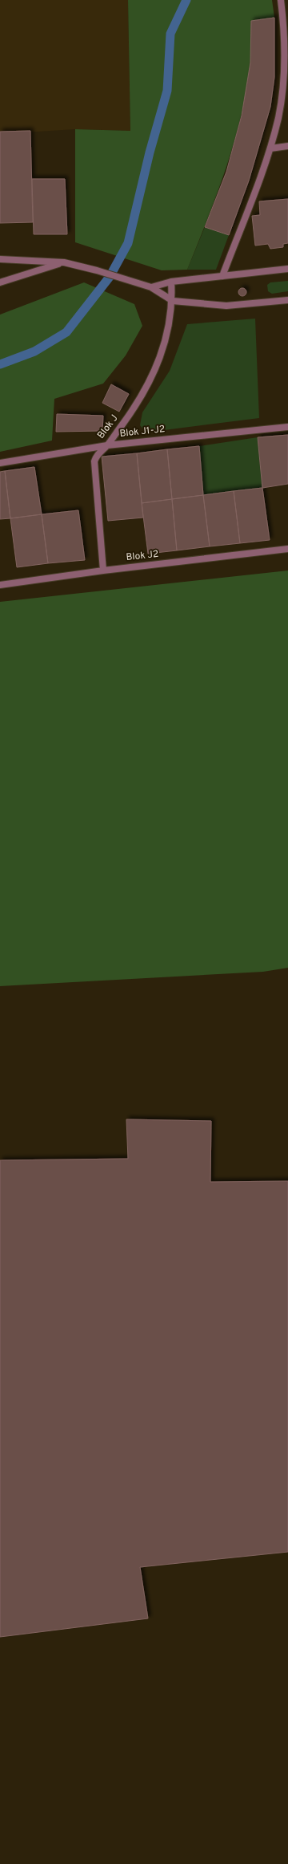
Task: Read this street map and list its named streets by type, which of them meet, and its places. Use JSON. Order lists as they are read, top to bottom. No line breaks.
{"streets":{"street":["Blok J","Blok J1-J2","Blok J2"]},"crossings":[["Blok J","Blok J1-J2"],["Blok J","Blok J2"]]}
